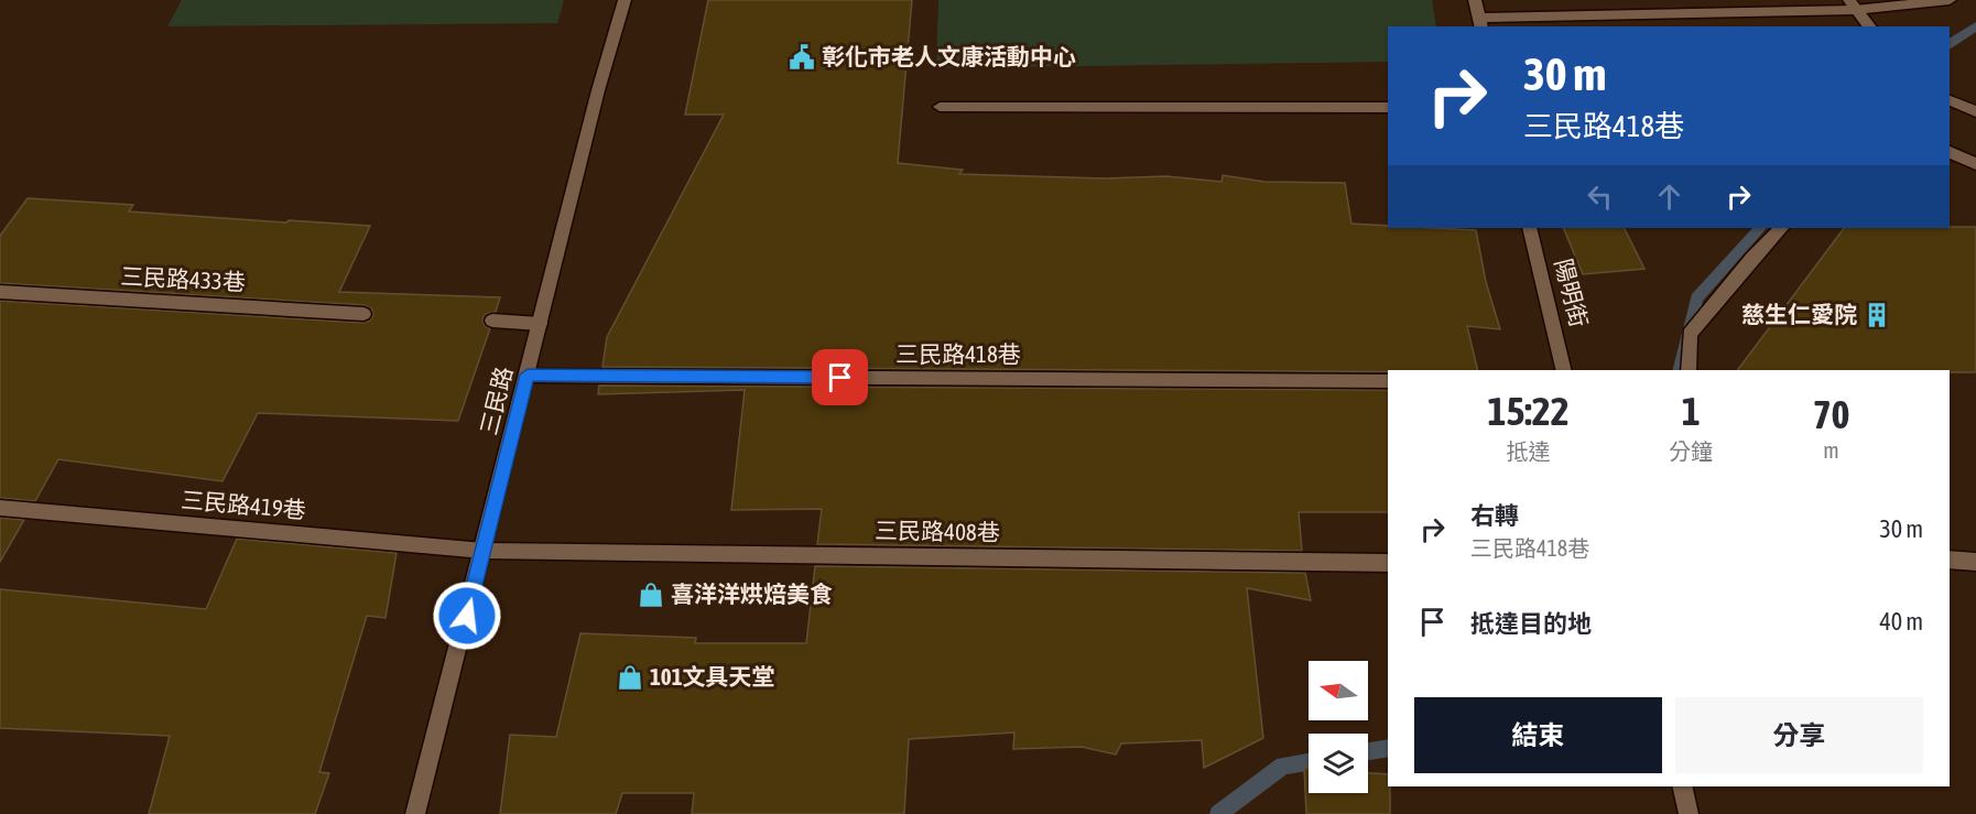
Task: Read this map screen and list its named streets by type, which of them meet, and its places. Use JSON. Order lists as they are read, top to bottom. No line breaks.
{"streets":{"street":["三民路433巷","陽明街","三民路418巷","三民路","三民路419巷","三民路408巷"]},"crossings":[["三民路418巷","三民路"],["三民路","三民路419巷"],["三民路","三民路408巷"],["三民路419巷","三民路408巷"]],"places":{"public building":["彰化市老人文康活動中心"],"building":["慈生仁愛院"],"shop":["喜洋洋烘焙美食","101文具天堂"]},"north":"left","page":{"turn":["30 m","三民路418巷"],"eta":["15:22","抵達","1","分鐘","70","m"],"list":[{"name":"右轉","note":"三民路418巷","value":"30 m"},{"name":"抵達目的地","value":"40 m"}],"buttons":["結束","分享"]}}
